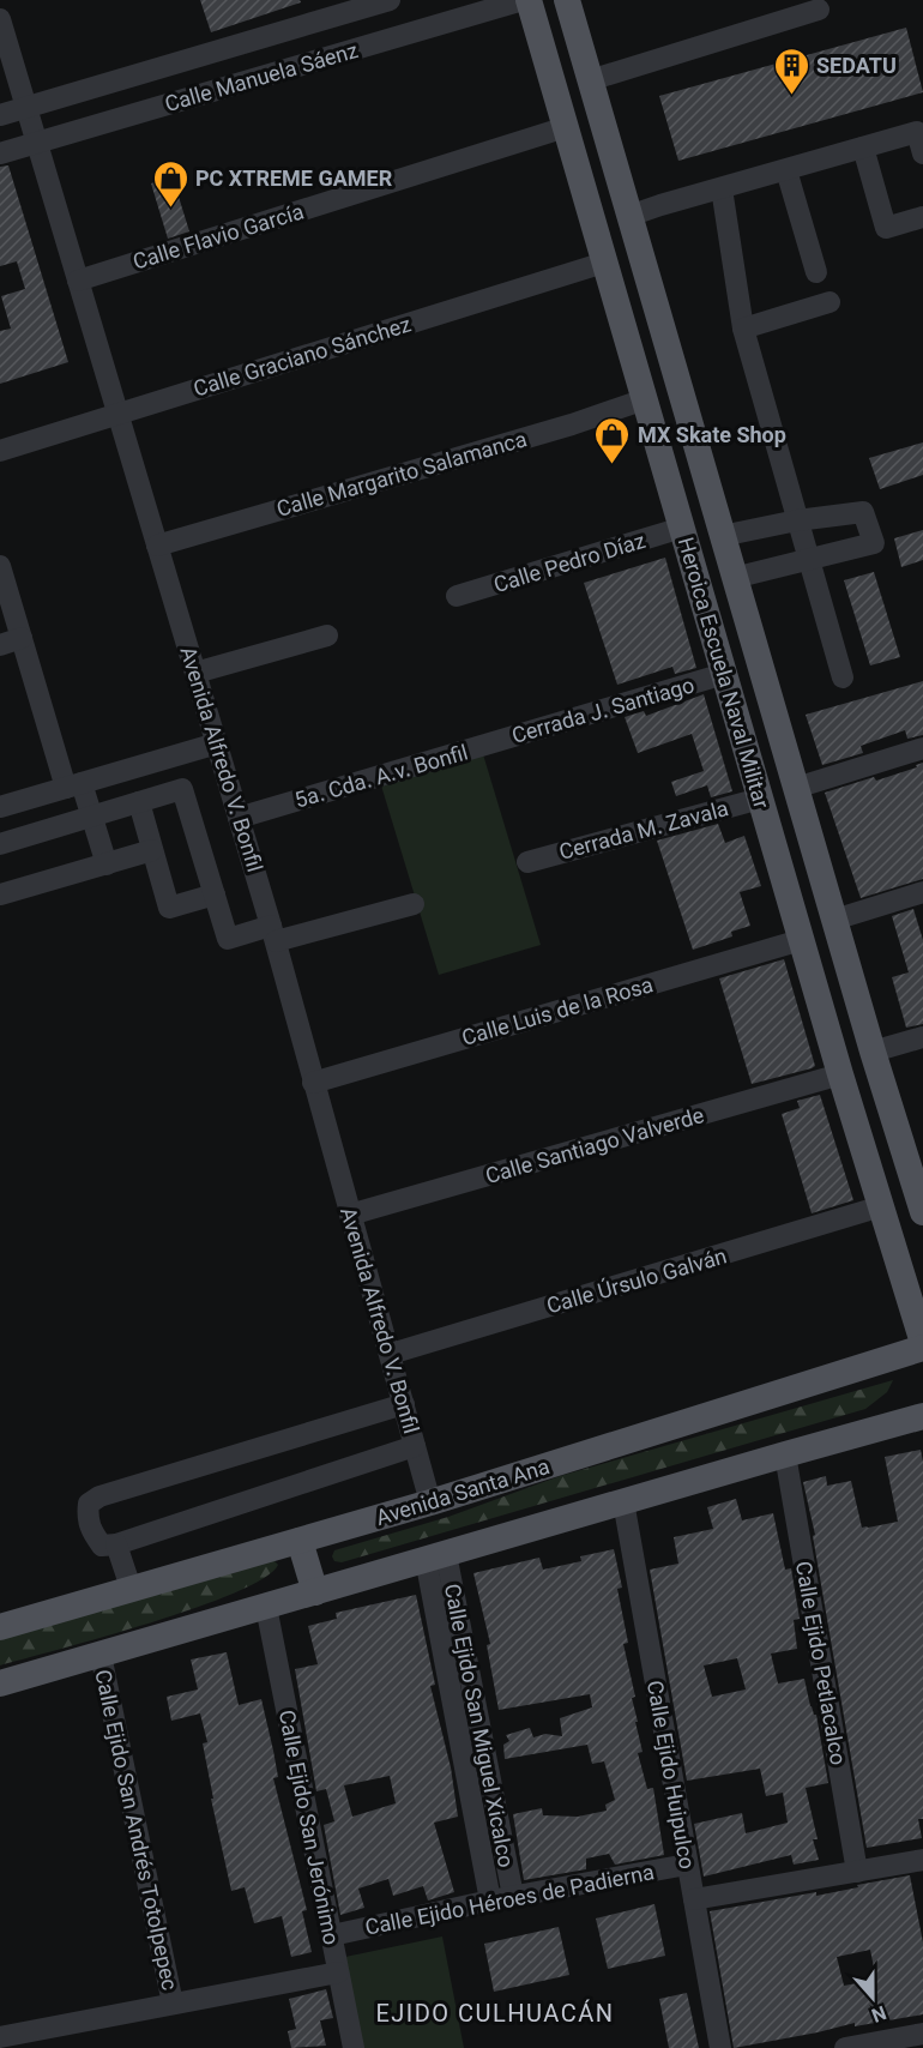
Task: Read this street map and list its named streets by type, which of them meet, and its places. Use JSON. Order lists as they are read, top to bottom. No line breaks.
{"streets":{"main road":["Heroica Escuela Naval Militar","Avenida Santa Ana"],"street":["Calle Manuela Sáenz","Calle Flavio García","Calle Graciano Sánchez","Calle Margarito Salamanca","Calle Pedro Díaz","Cerrada J. Santiago","Avenida Alfredo V. Bonfil","5a. Cda. A.v. Bonfil","Cerrada M. Zavala","Calle Luis de la Rosa","Calle Santiago Valverde","Calle Úrsulo Galván","Calle Ejido Petlacalco","Calle Ejido San Miguel Xicalco","Calle Ejido Huipulco","Calle Ejido San Jerónimo","Calle Ejido San Andrés Totolpepec","Calle Ejido Héroes de Padierna"]},"crossings":[["Calle Manuela Sáenz","Avenida Alfredo V. Bonfil"],["Calle Flavio García","Heroica Escuela Naval Militar"],["Calle Flavio García","Avenida Alfredo V. Bonfil"],["Calle Graciano Sánchez","Heroica Escuela Naval Militar"],["Calle Graciano Sánchez","Avenida Alfredo V. Bonfil"],["Calle Margarito Salamanca","Heroica Escuela Naval Militar"],["Calle Margarito Salamanca","Avenida Alfredo V. Bonfil"],["Calle Pedro Díaz","Heroica Escuela Naval Militar"],["Heroica Escuela Naval Militar","Cerrada J. Santiago"],["Heroica Escuela Naval Militar","Cerrada M. Zavala"],["Heroica Escuela Naval Militar","Calle Luis de la Rosa"],["Heroica Escuela Naval Militar","Calle Santiago Valverde"],["Heroica Escuela Naval Militar","Calle Úrsulo Galván"],["Heroica Escuela Naval Militar","Avenida Santa Ana"],["Cerrada J. Santiago","5a. Cda. A.v. Bonfil"],["Avenida Alfredo V. Bonfil","5a. Cda. A.v. Bonfil"],["Avenida Alfredo V. Bonfil","Calle Luis de la Rosa"],["Avenida Alfredo V. Bonfil","Calle Santiago Valverde"],["Avenida Alfredo V. Bonfil","Calle Úrsulo Galván"],["Avenida Alfredo V. Bonfil","Avenida Santa Ana"],["Calle Ejido San Miguel Xicalco","Calle Ejido Héroes de Padierna"],["Calle Ejido Huipulco","Calle Ejido Héroes de Padierna"],["Calle Ejido San Jerónimo","Calle Ejido Héroes de Padierna"]],"districts":["EJIDO CULHUACÁN"],"places":{"building":["SEDATU"],"shop":["PC XTREME GAMER","MX Skate Shop"]},"north":"bottom"}
